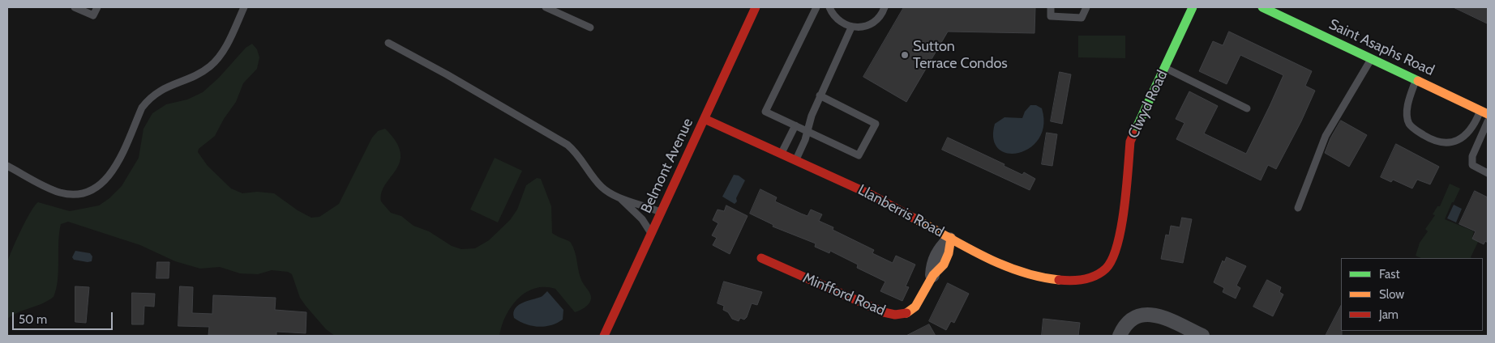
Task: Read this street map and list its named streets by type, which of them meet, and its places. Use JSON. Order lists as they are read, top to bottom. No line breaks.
{"streets":{"street":["Saint Asaphs Road","Clwyd Road","Belmont Avenue","Llanberris Road","Minfford Road"]},"crossings":[["Clwyd Road","Llanberris Road"],["Belmont Avenue","Llanberris Road"],["Llanberris Road","Minfford Road"]],"places":["Sutton Terrace Condos"],"legend":["Fast","Slow","Jam"],"scale_bar":"50 m"}
